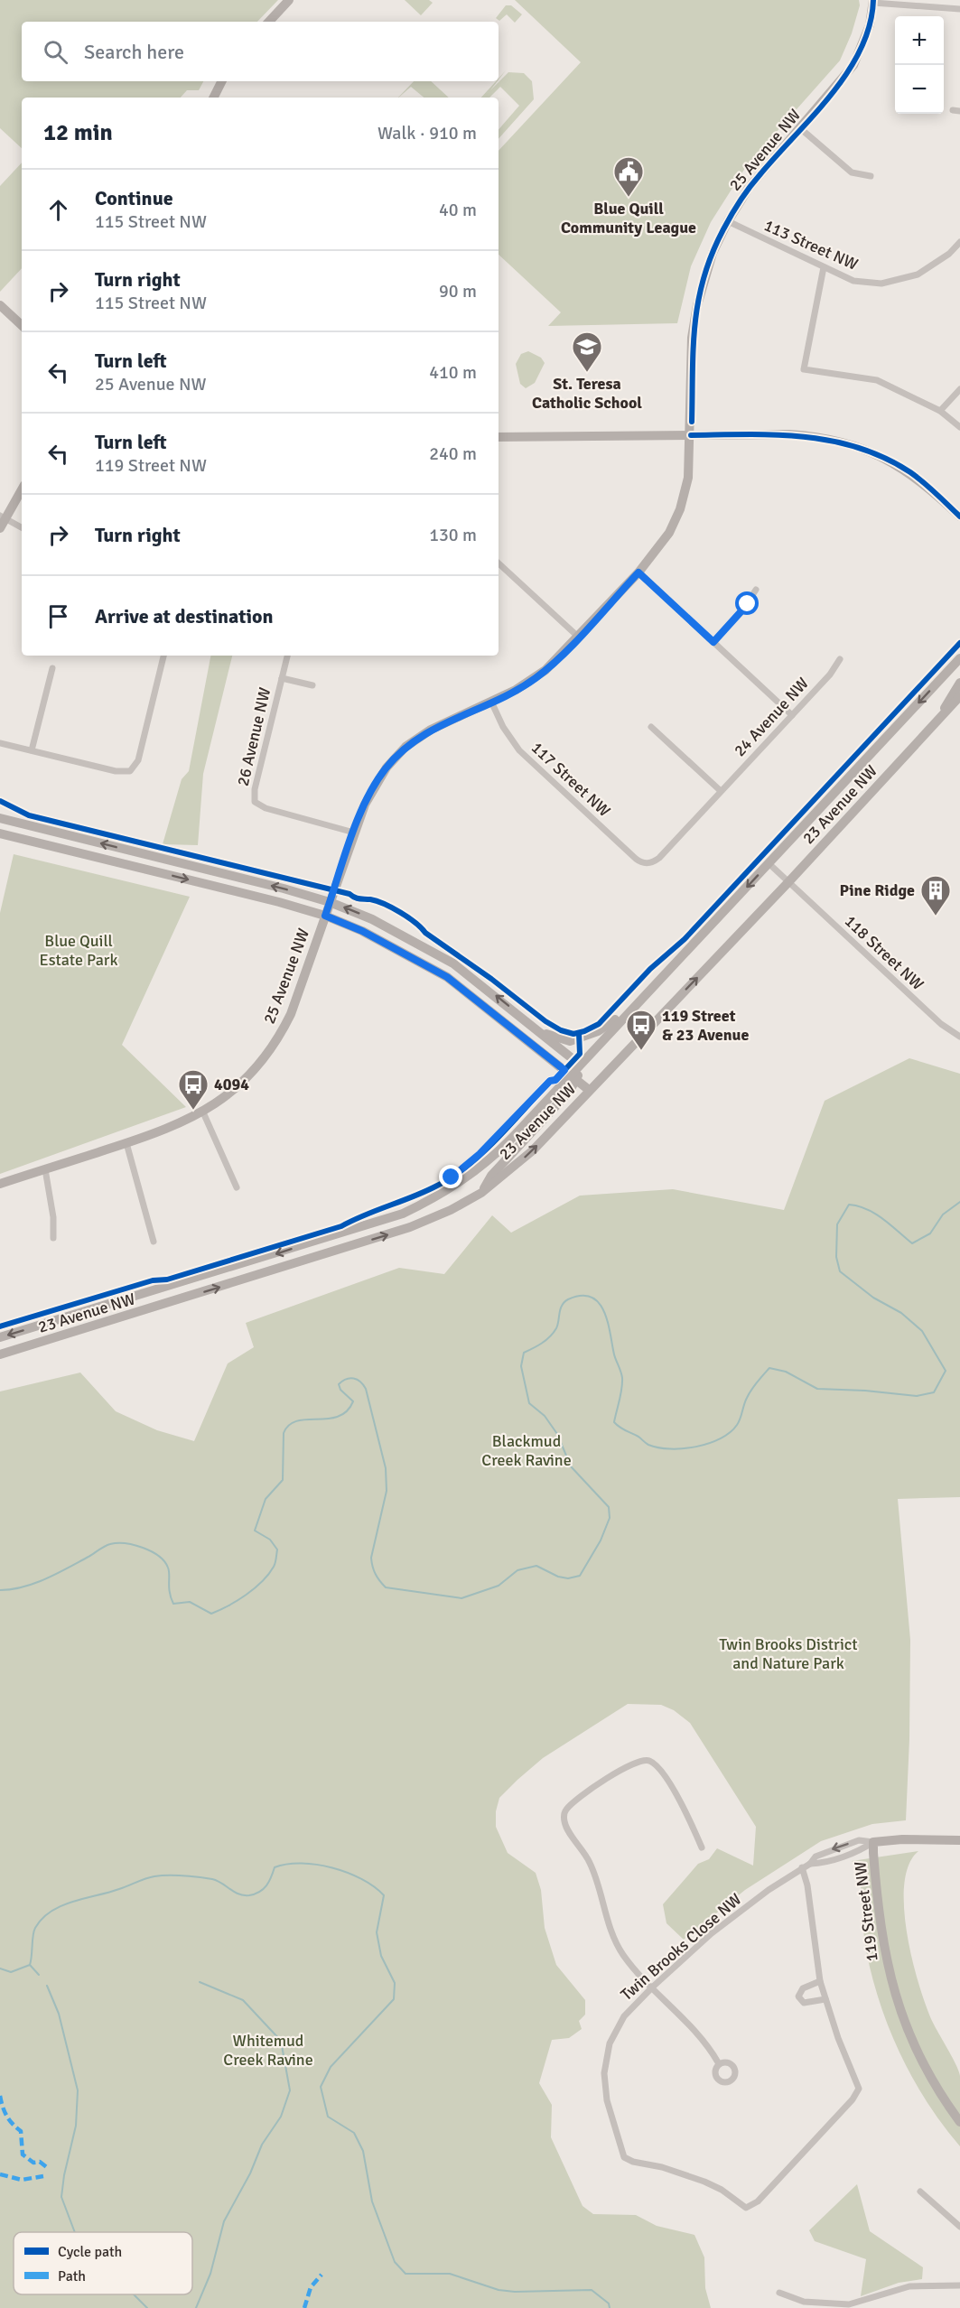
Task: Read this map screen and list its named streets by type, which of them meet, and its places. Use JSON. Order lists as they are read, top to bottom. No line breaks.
{"streets":{"main road":["25 Avenue NW","23 Avenue NW","119 Street NW"],"street":["113 Street NW","24 Avenue NW","26 Avenue NW","117 Street NW","118 Street NW","Twin Brooks Close NW"]},"crossings":[["25 Avenue NW","113 Street NW"],["25 Avenue NW","26 Avenue NW"],["25 Avenue NW","117 Street NW"],["24 Avenue NW","117 Street NW"],["23 Avenue NW","118 Street NW"],["119 Street NW","Twin Brooks Close NW"]],"parks":["Blue Quill Estate Park","Blackmud Creek Ravine","Twin Brooks District and Nature Park","Whitemud Creek Ravine"],"places":{"public building":["Blue Quill Community League"],"school or university":["St. Teresa Catholic School"],"building":["Pine Ridge"],"bus stop":["119 Street & 23 Avenue","4094"]},"legend":["Cycle path","Path"],"page":{"map_buttons":["+","−"],"search":"Search here","heading":["12 min","Walk · 910 m"],"list":[["Continue","115 Street NW","40 m"],["Turn right","115 Street NW","90 m"],["Turn left","25 Avenue NW","410 m"],["Turn left","119 Street NW","240 m"],["Turn right","130 m"],"Arrive at destination"]}}
